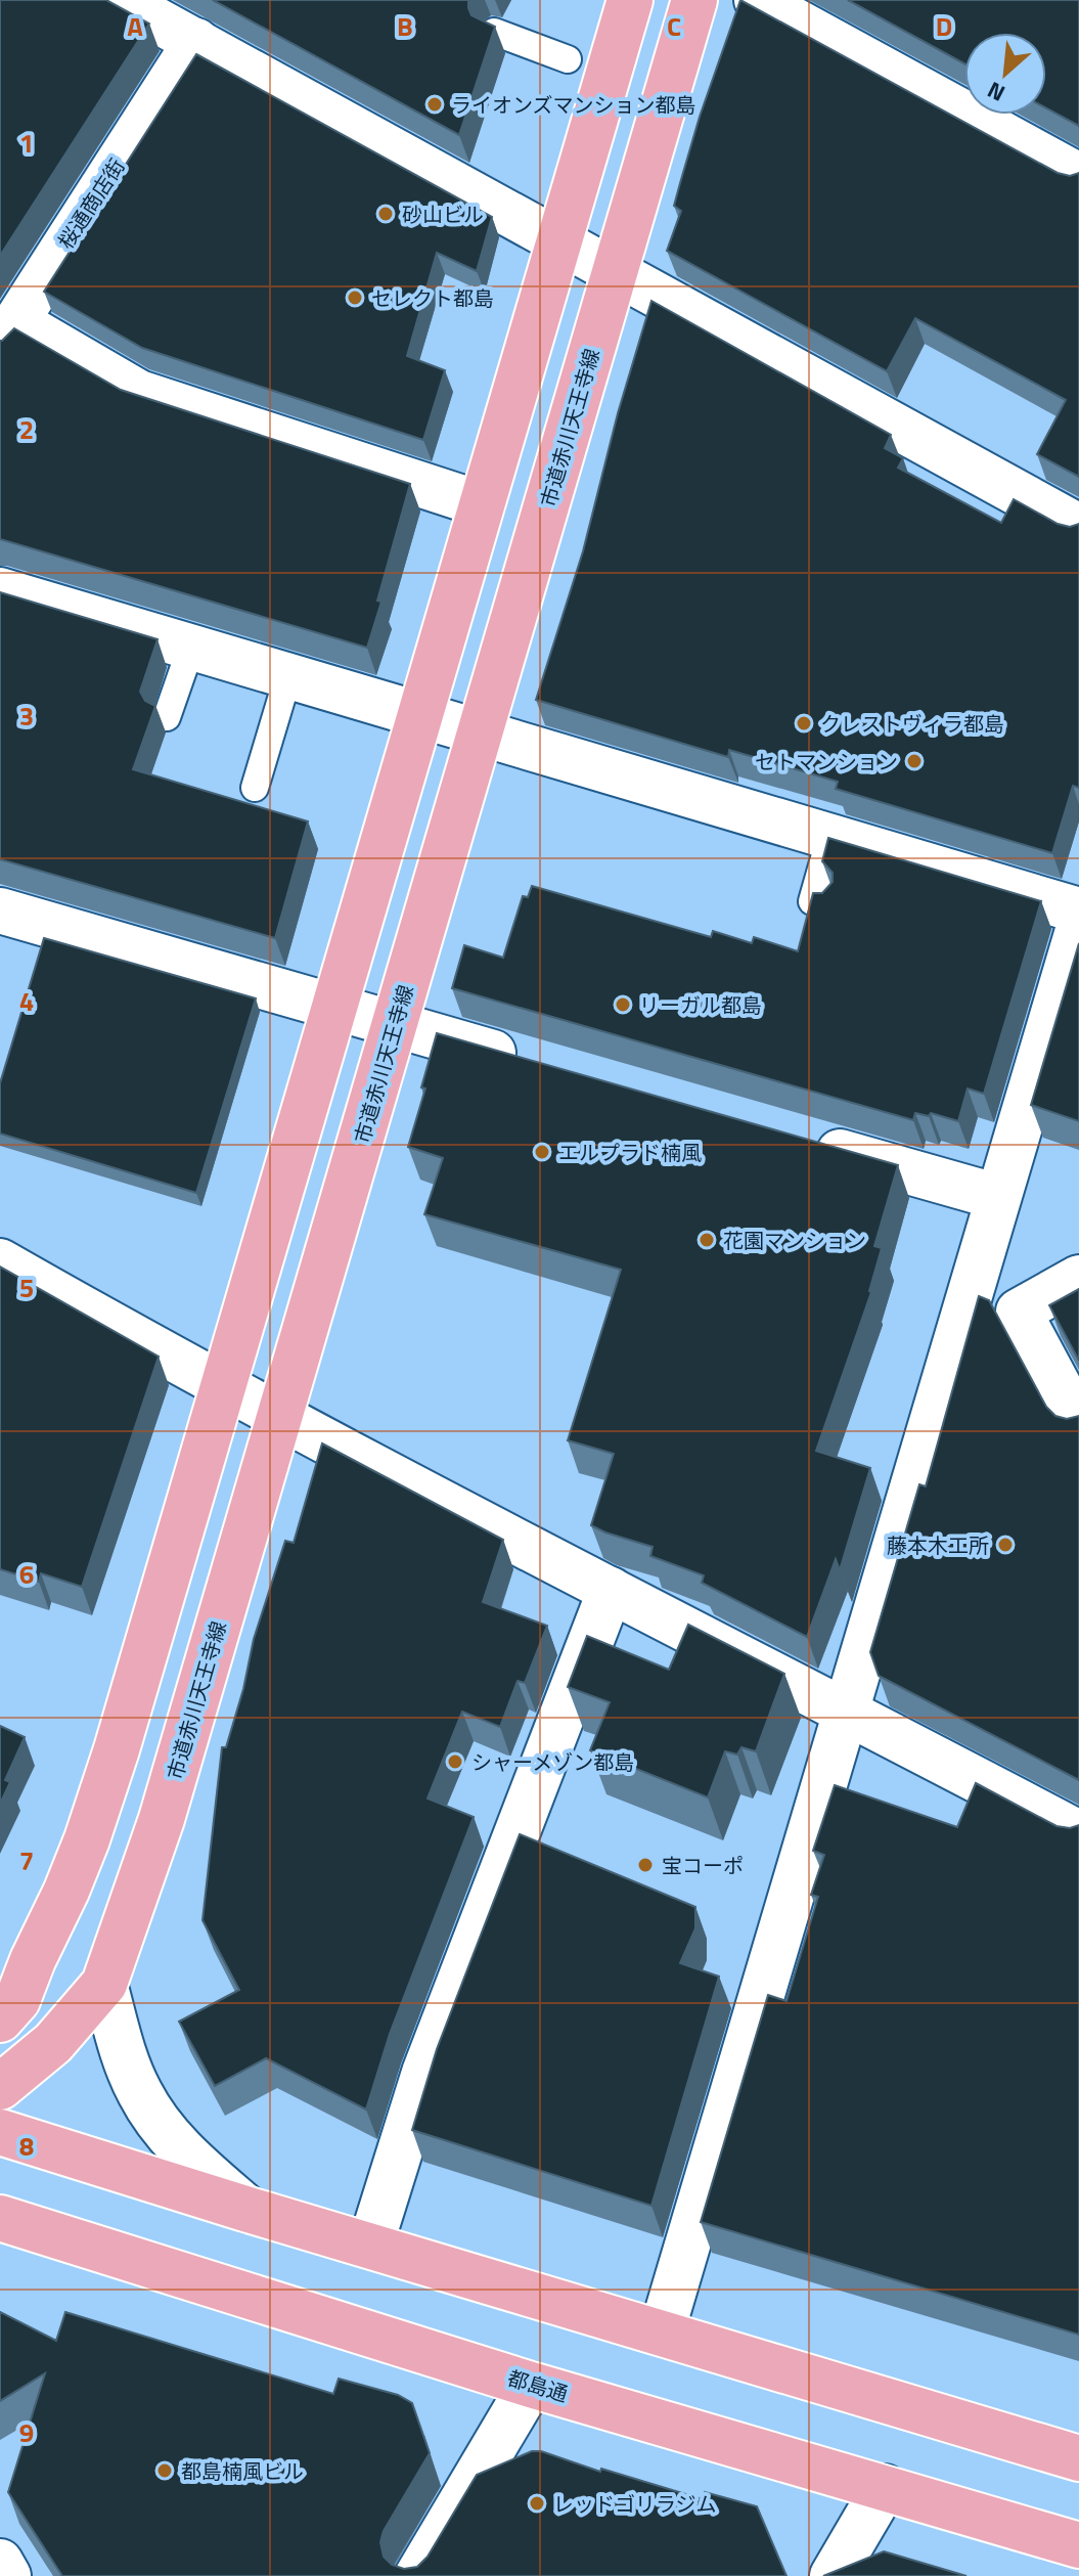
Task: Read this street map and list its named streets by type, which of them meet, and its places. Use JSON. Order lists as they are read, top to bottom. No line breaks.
{"streets":{"main road":["市道赤川天王寺線","都島通"],"street":["桜通商店街"]},"places":["ライオンズマンション都島","砂山ビル","セレクト都島","クレストヴィラ都島","セトマンション","リーガル都島","エルプラド楠風","花園マンション","藤本木工所","シャーメゾン都島","宝コーポ","都島楠風ビル","レッドゴリラジム"],"north":"bottom left","grid":{"columns":["A","B","C","D"],"rows":["1","2","3","4","5","6","7","8","9"]}}
